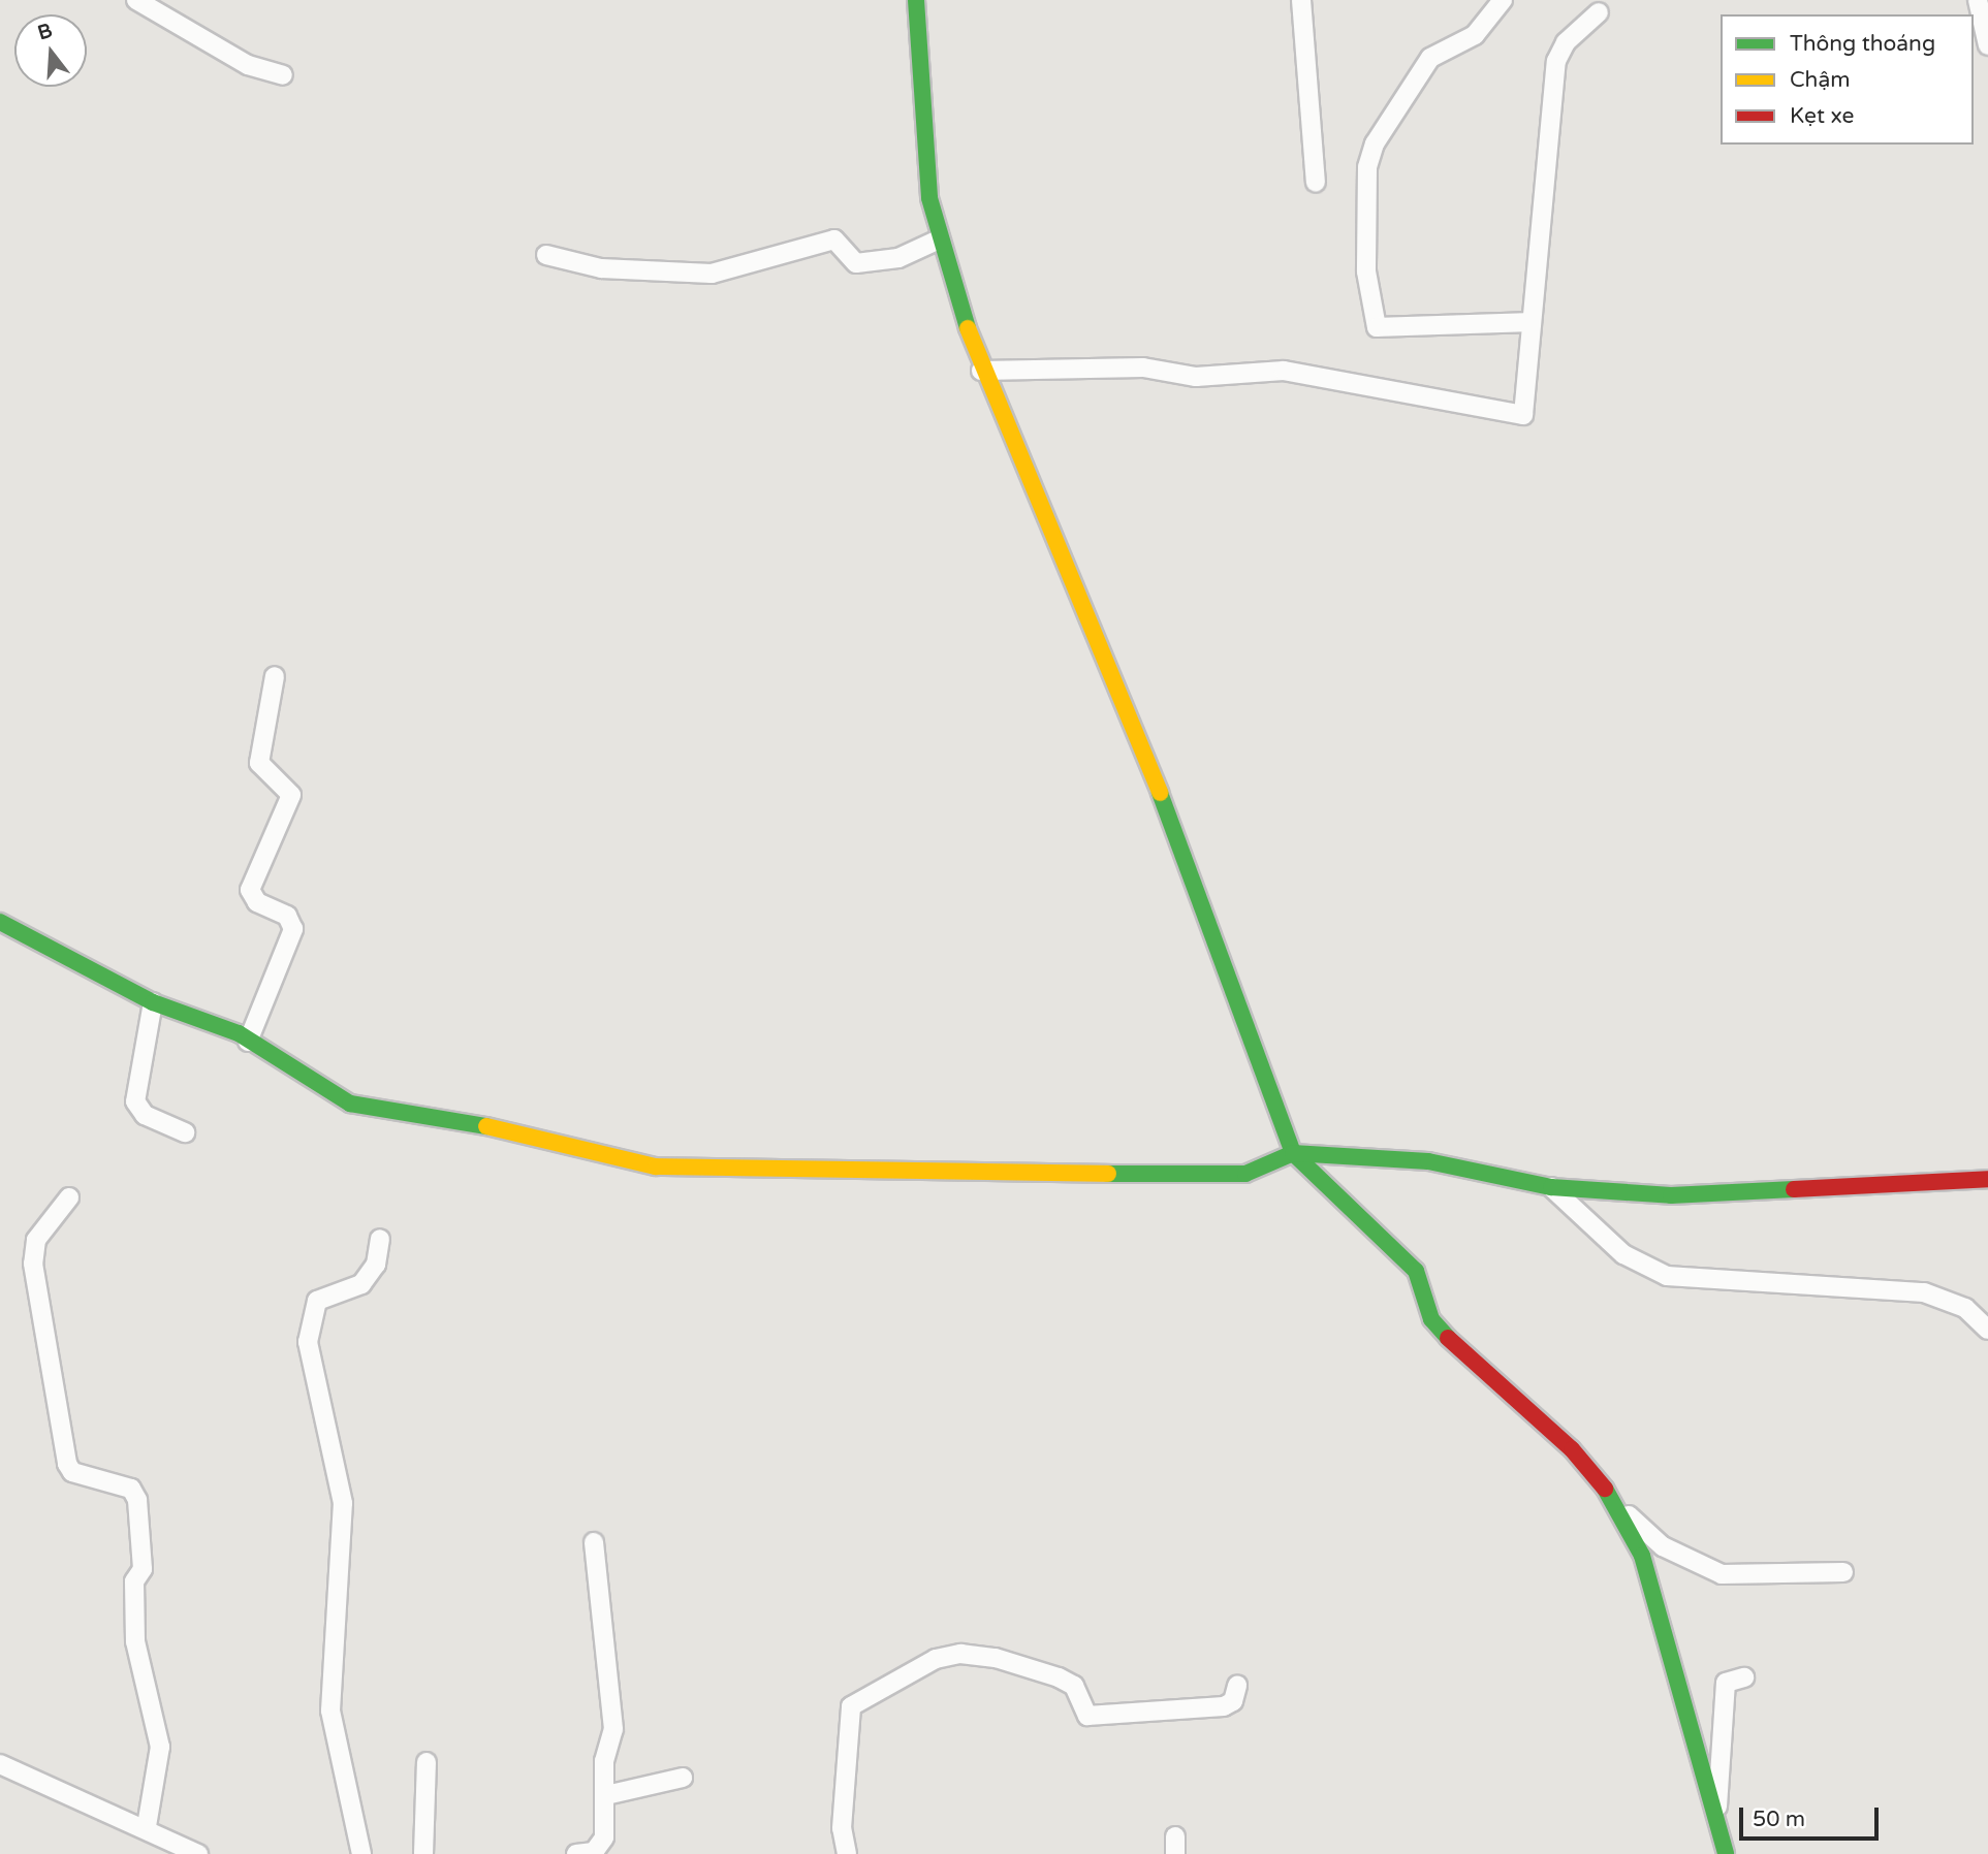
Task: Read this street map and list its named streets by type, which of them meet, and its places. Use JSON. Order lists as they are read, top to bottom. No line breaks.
{"legend":["Thông thoáng","Chậm","Kẹt xe"],"scale_bar":"50 m","north":"top"}
